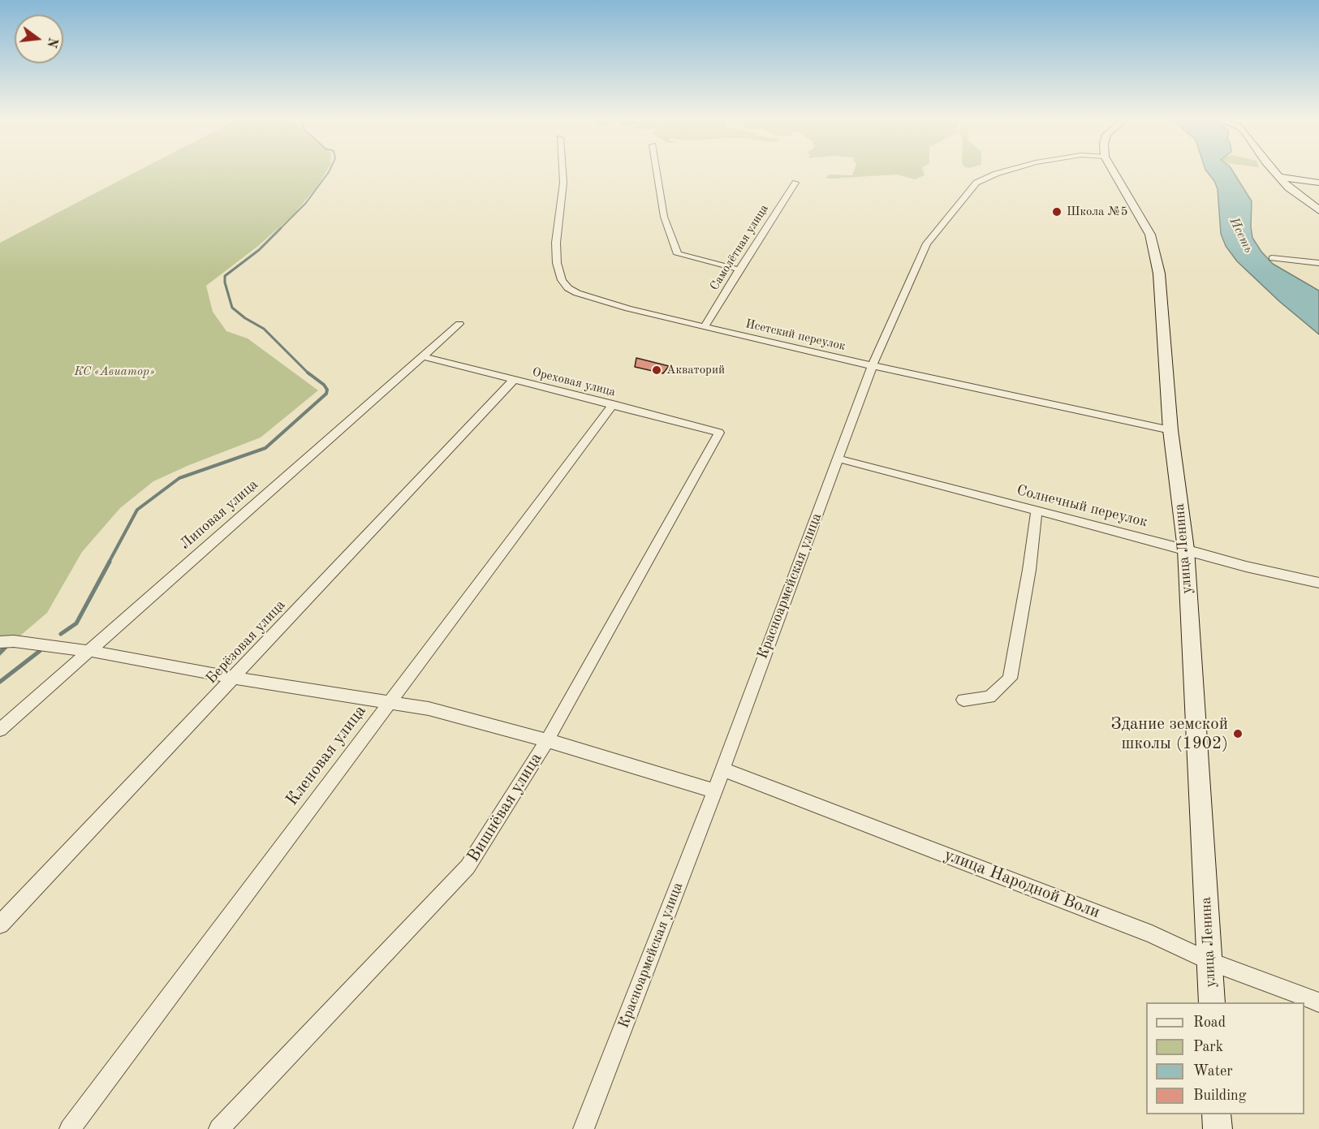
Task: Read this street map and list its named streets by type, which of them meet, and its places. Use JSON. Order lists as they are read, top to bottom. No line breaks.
{"streets":{"street":["Самолётная улица","Исетский переулок","Ореховая улица","Солнечный переулок","Липовая улица","улица Ленина","Красноармейская улица","Берёзовая улица","Кленовая улица","Вишнёвая улица","улица Народной Воли"]},"crossings":[["Самолётная улица","Исетский переулок"],["Исетский переулок","улица Ленина"],["Исетский переулок","Красноармейская улица"],["Ореховая улица","Липовая улица"],["Ореховая улица","Берёзовая улица"],["Ореховая улица","Кленовая улица"],["Ореховая улица","Вишнёвая улица"],["Солнечный переулок","улица Ленина"],["Солнечный переулок","Красноармейская улица"],["улица Ленина","улица Народной Воли"],["Красноармейская улица","улица Народной Воли"]],"water":["Исеть"],"parks":["КС «Авиатор»"],"places":["Школа №5","Акваторий","Здание земской школы (1902)"],"legend":["Road","Park","Water","Building"],"north":"right"}
